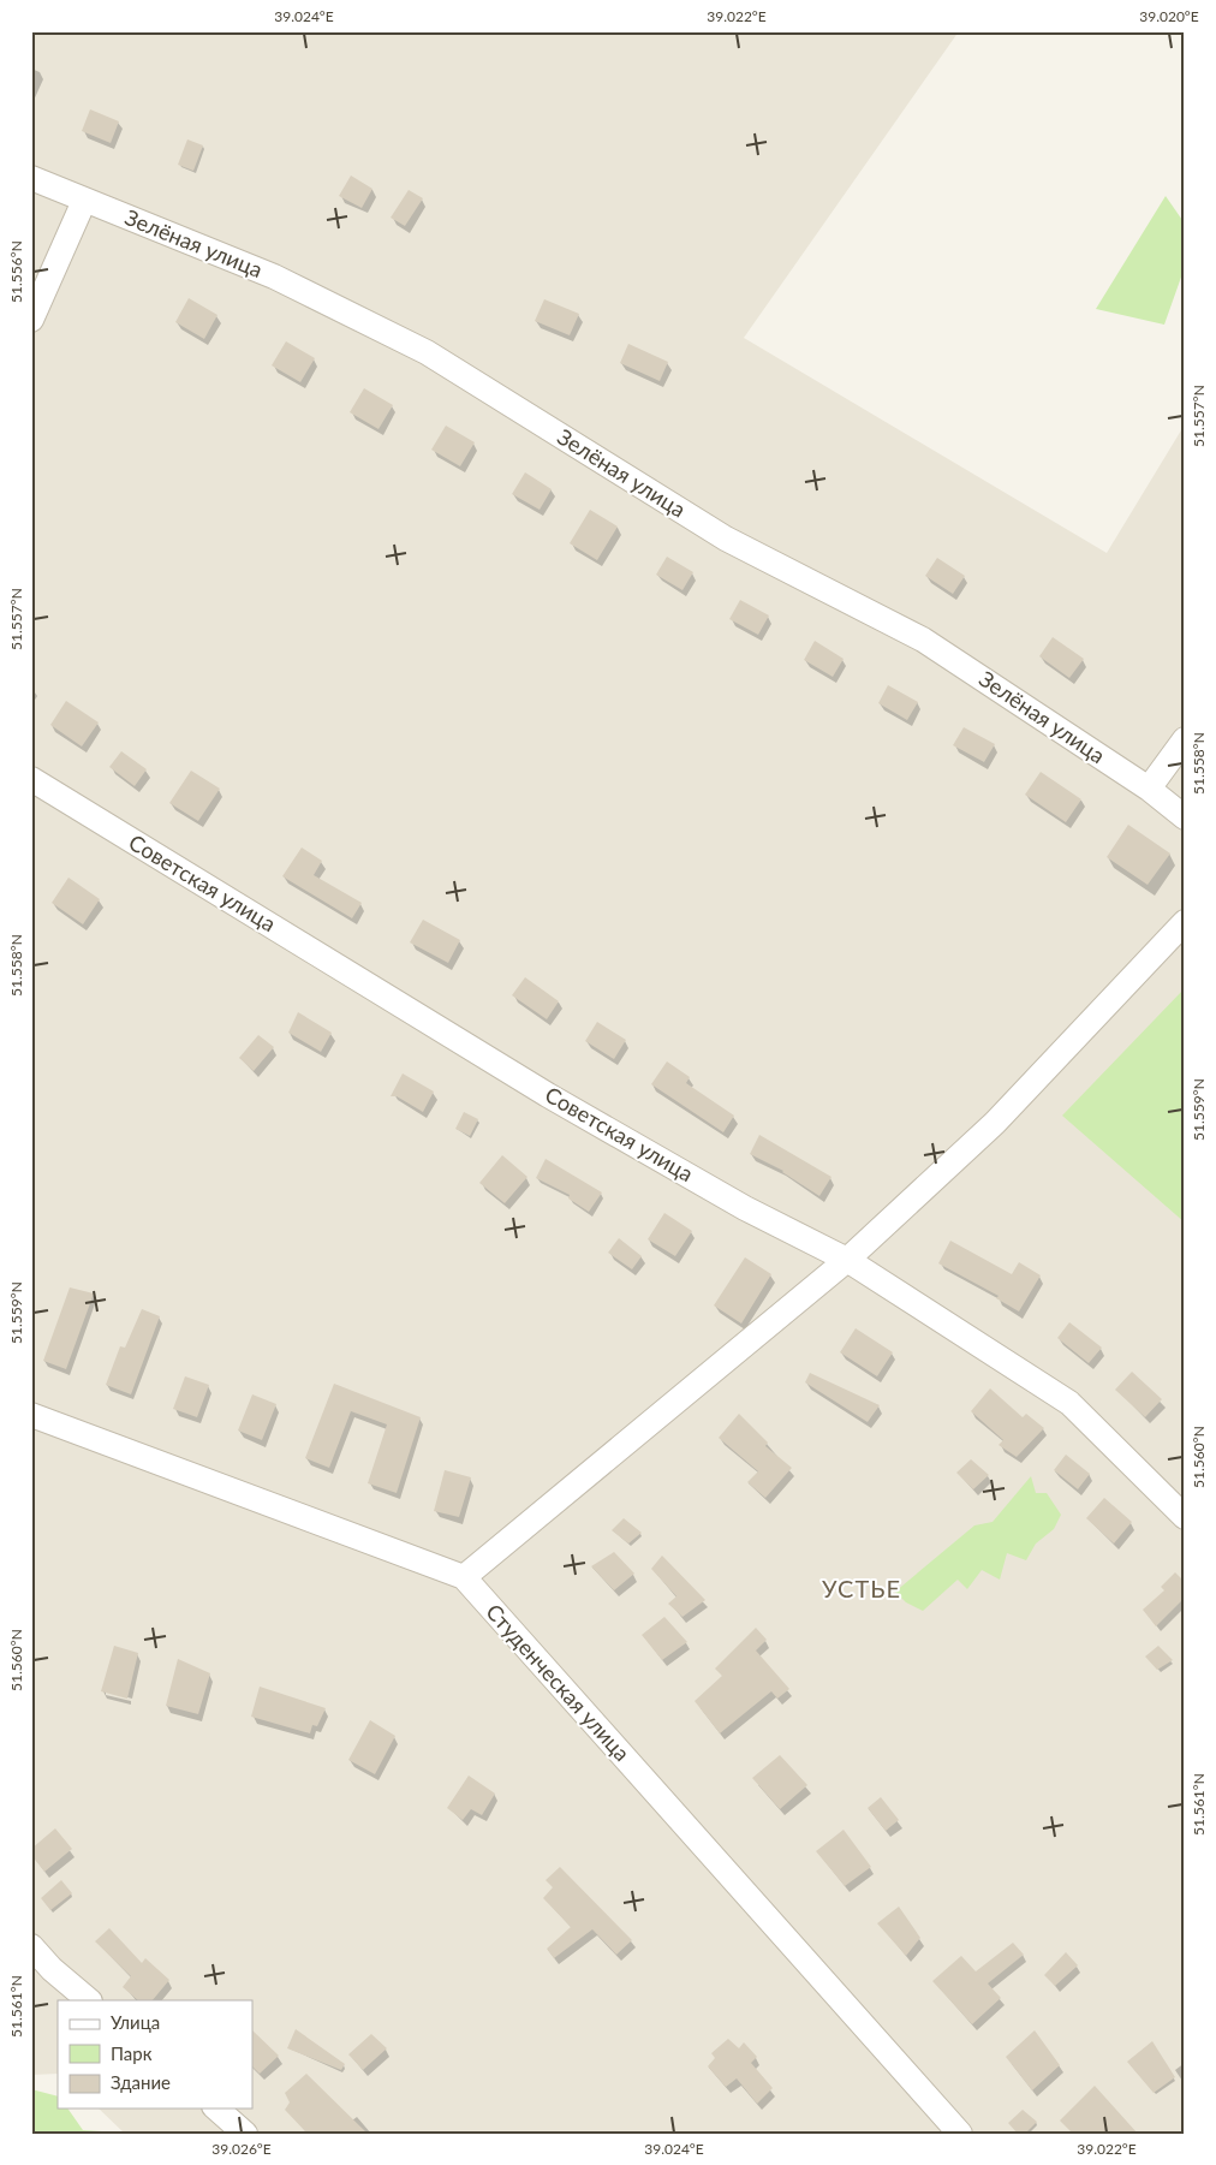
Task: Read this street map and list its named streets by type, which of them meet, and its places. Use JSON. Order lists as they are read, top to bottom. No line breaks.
{"streets":{"street":["Зелёная улица","Советская улица","Студенческая улица"]},"districts":["УСТЬЕ"],"legend":["Улица","Парк","Здание"],"coordinates":["39.024°E","39.022°E","39.020°E","51.556°N","51.557°N","51.558°N","51.559°N","51.560°N","51.561°N","39.026°E"]}
